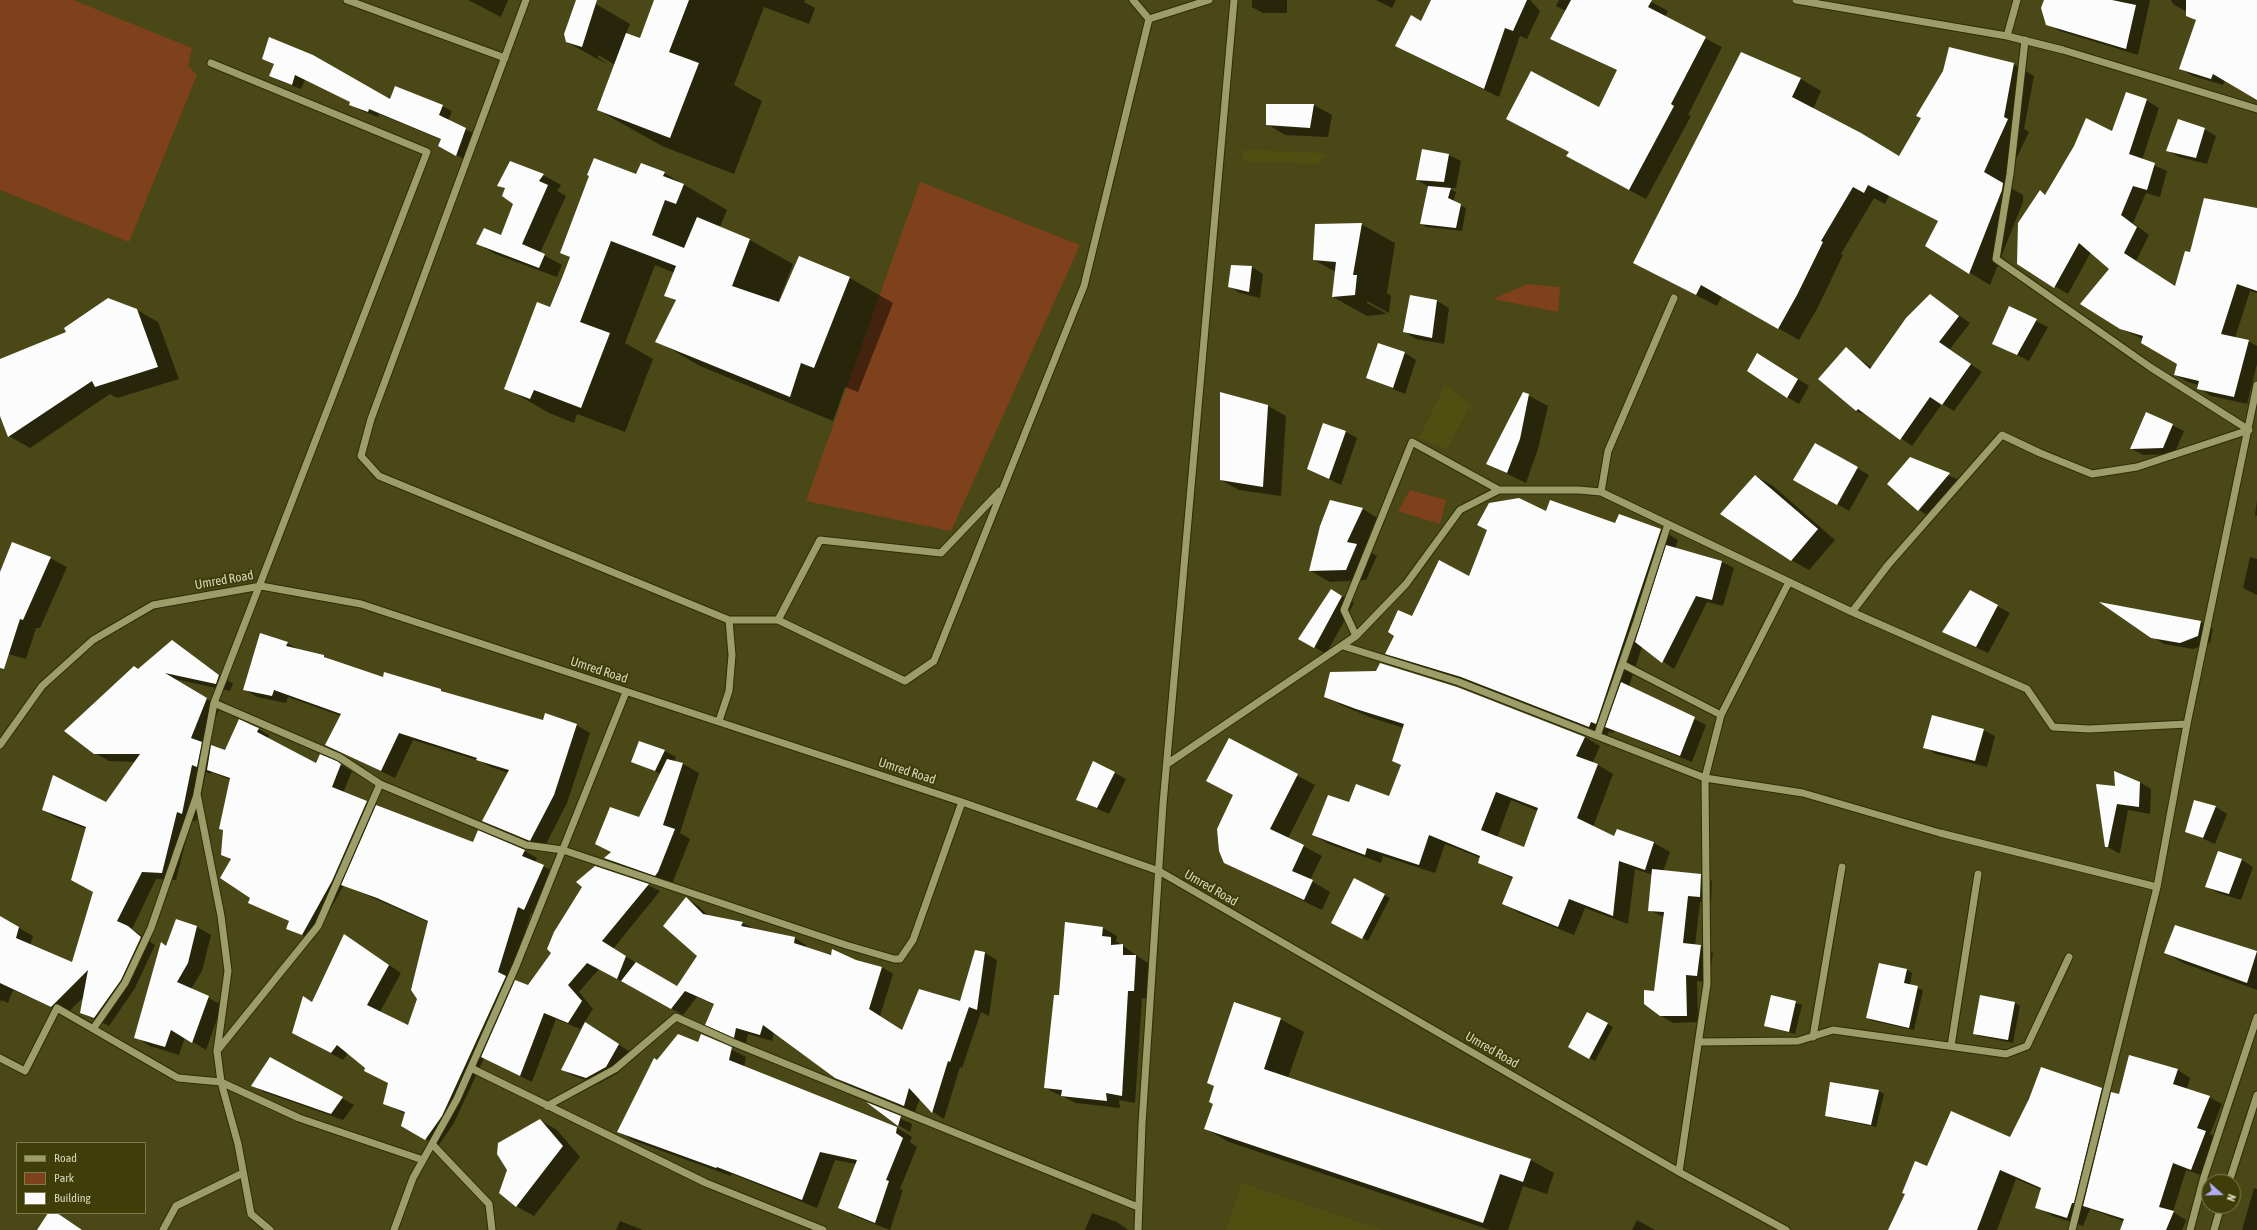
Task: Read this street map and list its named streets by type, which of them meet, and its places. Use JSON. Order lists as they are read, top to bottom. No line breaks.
{"streets":{"street":["Umred Road"]},"legend":["Road","Park","Building"],"north":"right"}
